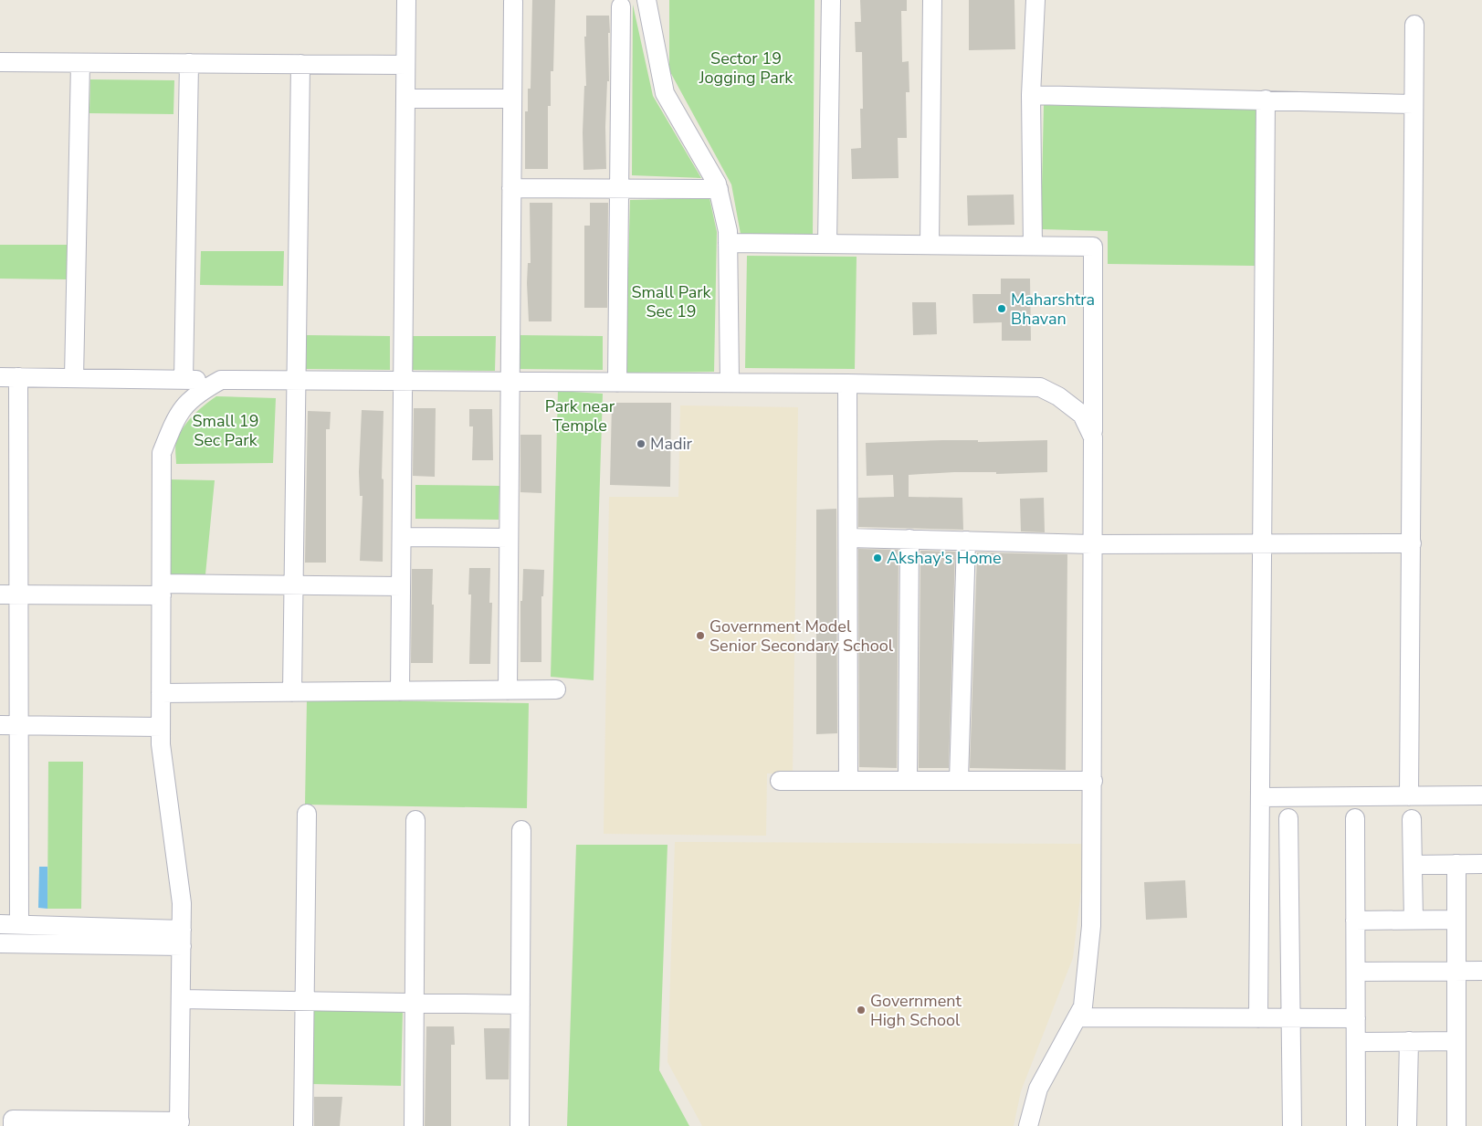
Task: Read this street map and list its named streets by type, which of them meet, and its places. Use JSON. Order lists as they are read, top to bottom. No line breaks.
{"parks":["Sector 19 Jogging Park","Small Park Sec 19","Park near Temple","Small 19 Sec Park"],"places":["Maharshtra Bhavan","Madir","Akshay's Home","Government Model Senior Secondary School","Government High School"]}
